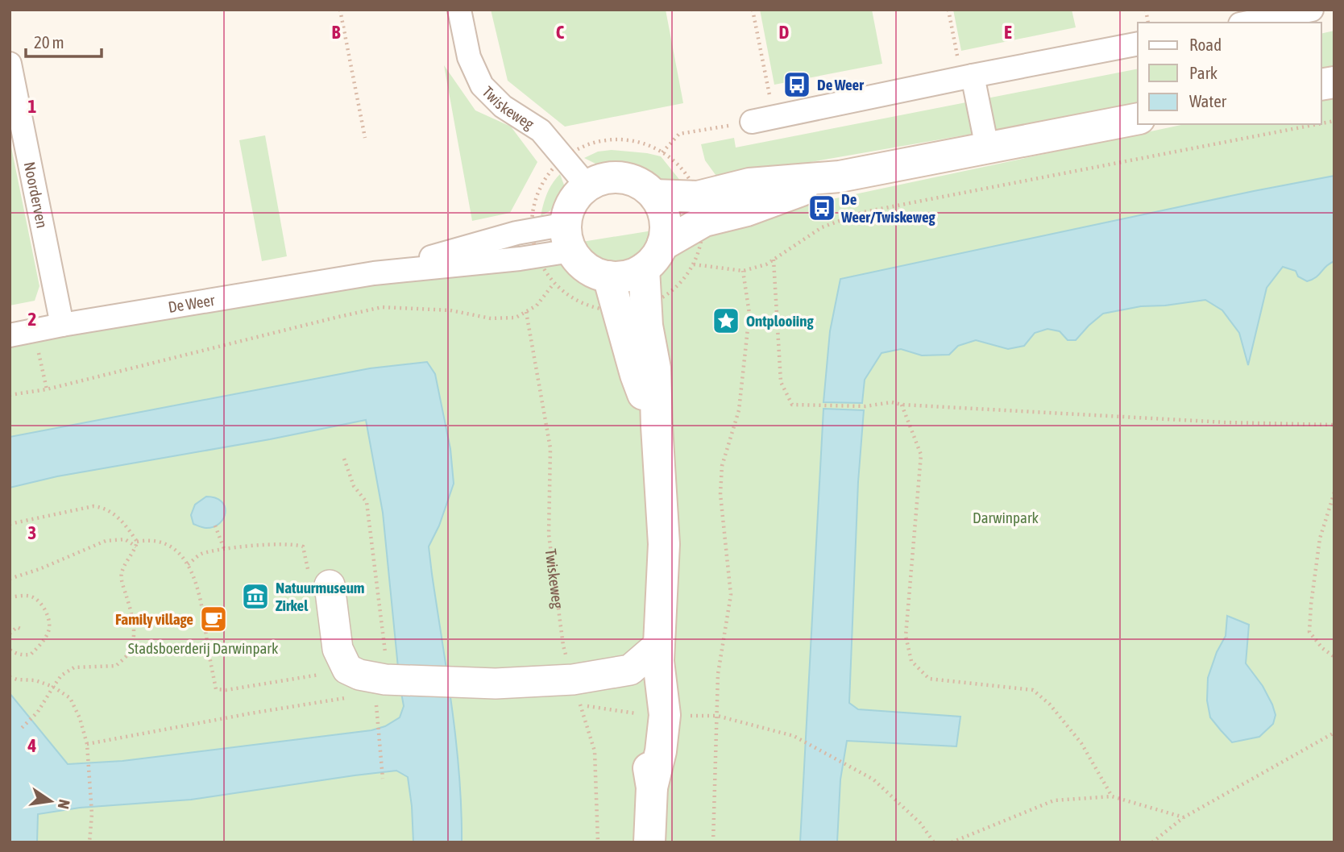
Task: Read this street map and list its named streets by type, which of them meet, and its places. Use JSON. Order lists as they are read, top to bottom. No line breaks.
{"streets":{"street":["Twiskeweg","Noorderven","De Weer"]},"crossings":[["Twiskeweg","De Weer"],["Noorderven","De Weer"]],"parks":["Darwinpark","Stadsboerderij Darwinpark"],"places":{"bus stop":["De Weer","De Weer/Twiskeweg"],"place":["Ontplooiing"],"museum":["Natuurmuseum Zirkel"],"cafe":["Family village"]},"legend":["Road","Park","Water"],"scale_bar":"20 m","north":"right","grid":{"columns":["B","C","D","E"],"rows":["1","2","3","4"]}}
